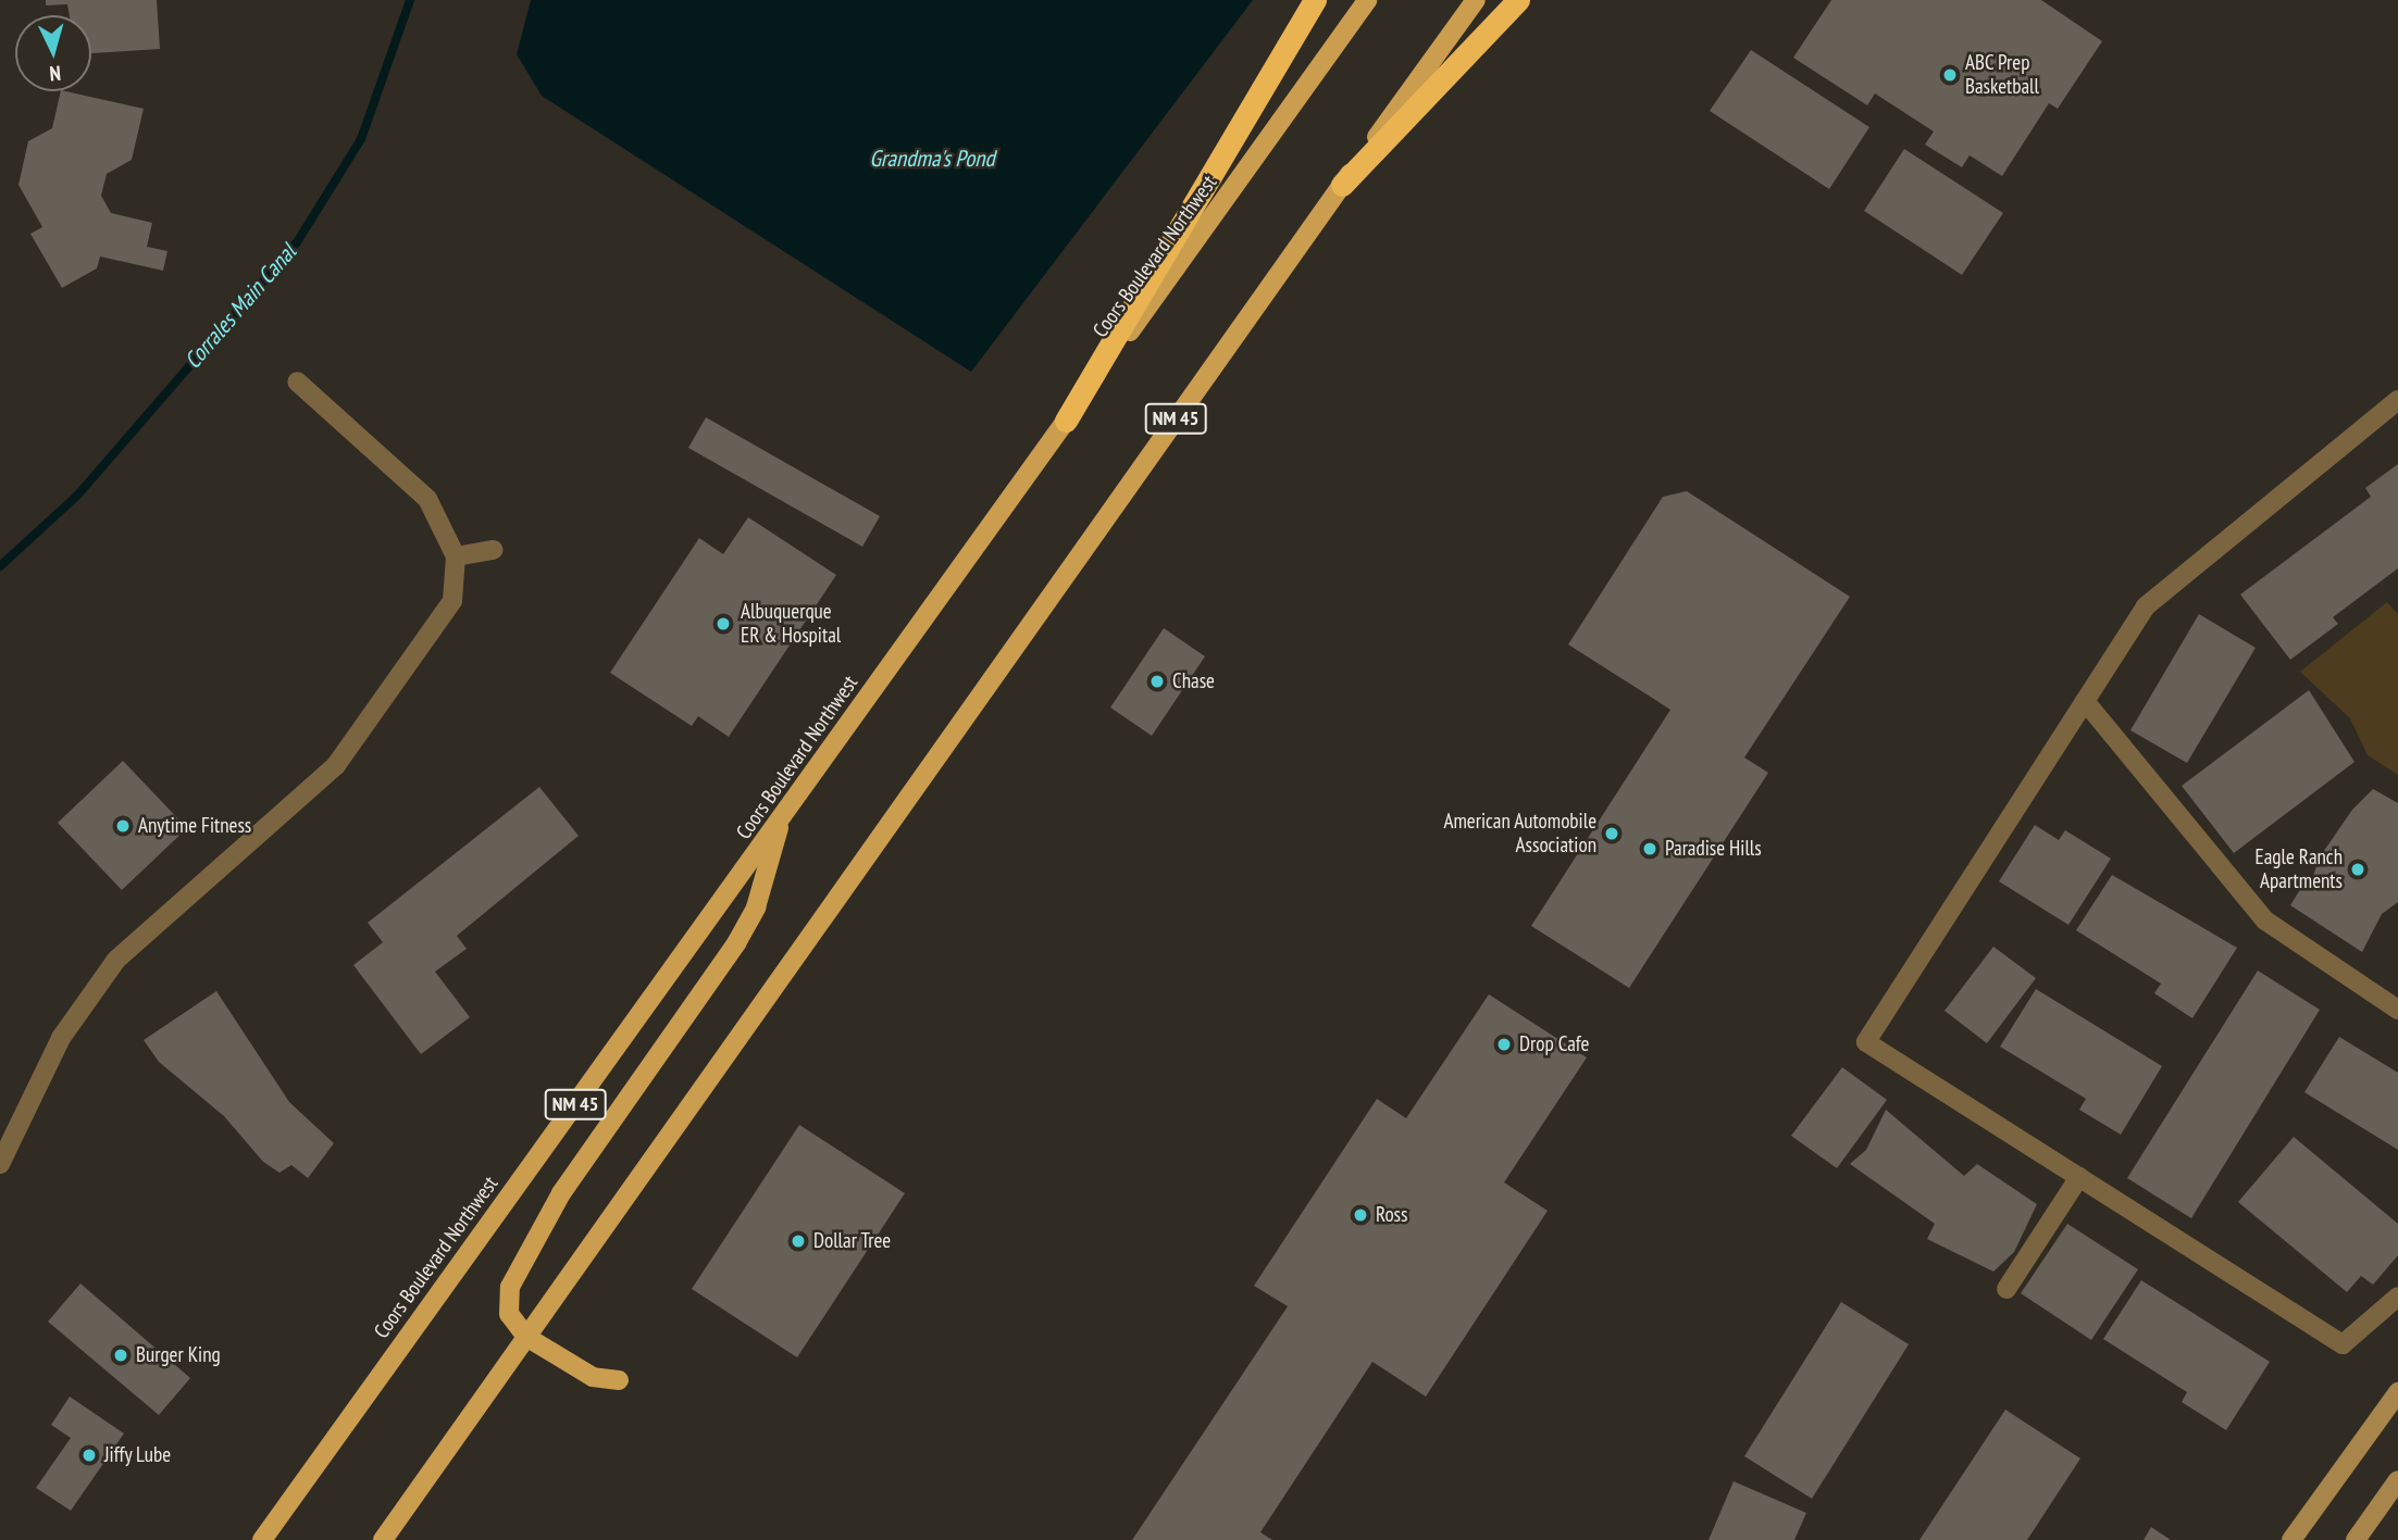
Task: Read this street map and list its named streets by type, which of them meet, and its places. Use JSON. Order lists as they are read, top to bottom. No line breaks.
{"streets":{"main road":["Coors Boulevard Northwest","NM 45"]},"water":["Grandma's Pond","Corrales Main Canal"],"places":["ABC Prep Basketball","Albuquerque ER & Hospital","Chase","Anytime Fitness","American Automobile Association","Paradise Hills","Eagle Ranch Apartments","Drop Cafe","Ross","Dollar Tree","Burger King","Jiffy Lube"],"north":"bottom"}
